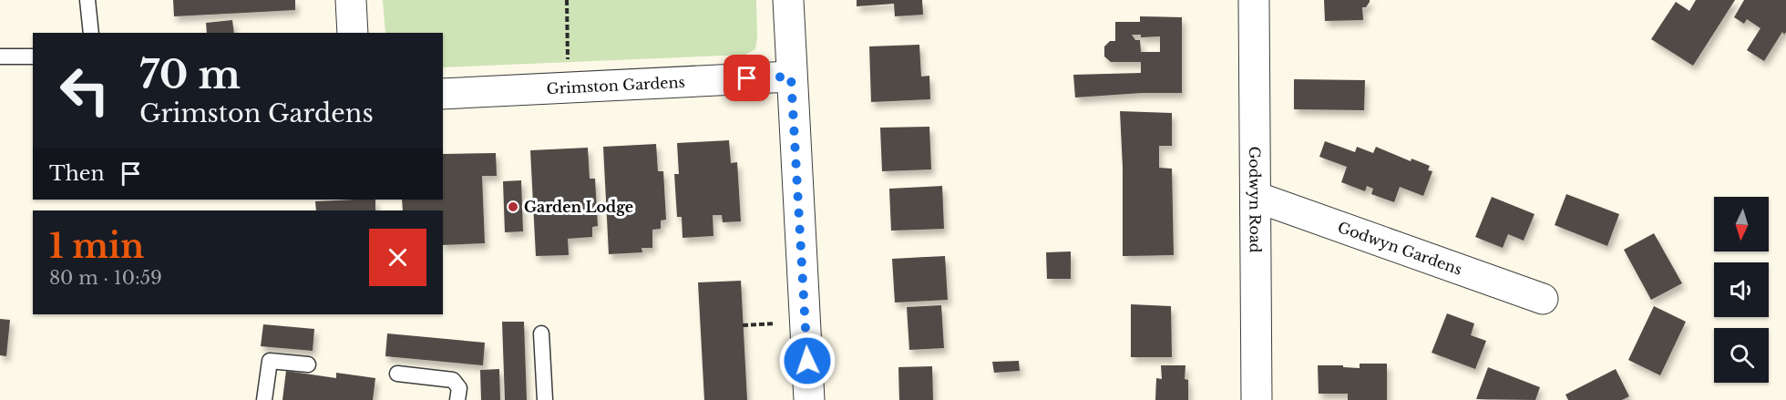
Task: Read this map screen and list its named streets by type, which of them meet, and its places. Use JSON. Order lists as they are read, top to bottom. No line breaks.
{"streets":{"street":["Grimston Gardens","Godwyn Road","Godwyn Gardens"]},"crossings":[["Godwyn Road","Godwyn Gardens"]],"places":["Garden Lodge"],"north":"bottom","page":{"turn":["70 m","Grimston Gardens"],"then":"Then","heading":["1 min","80 m · 10:59"]}}
